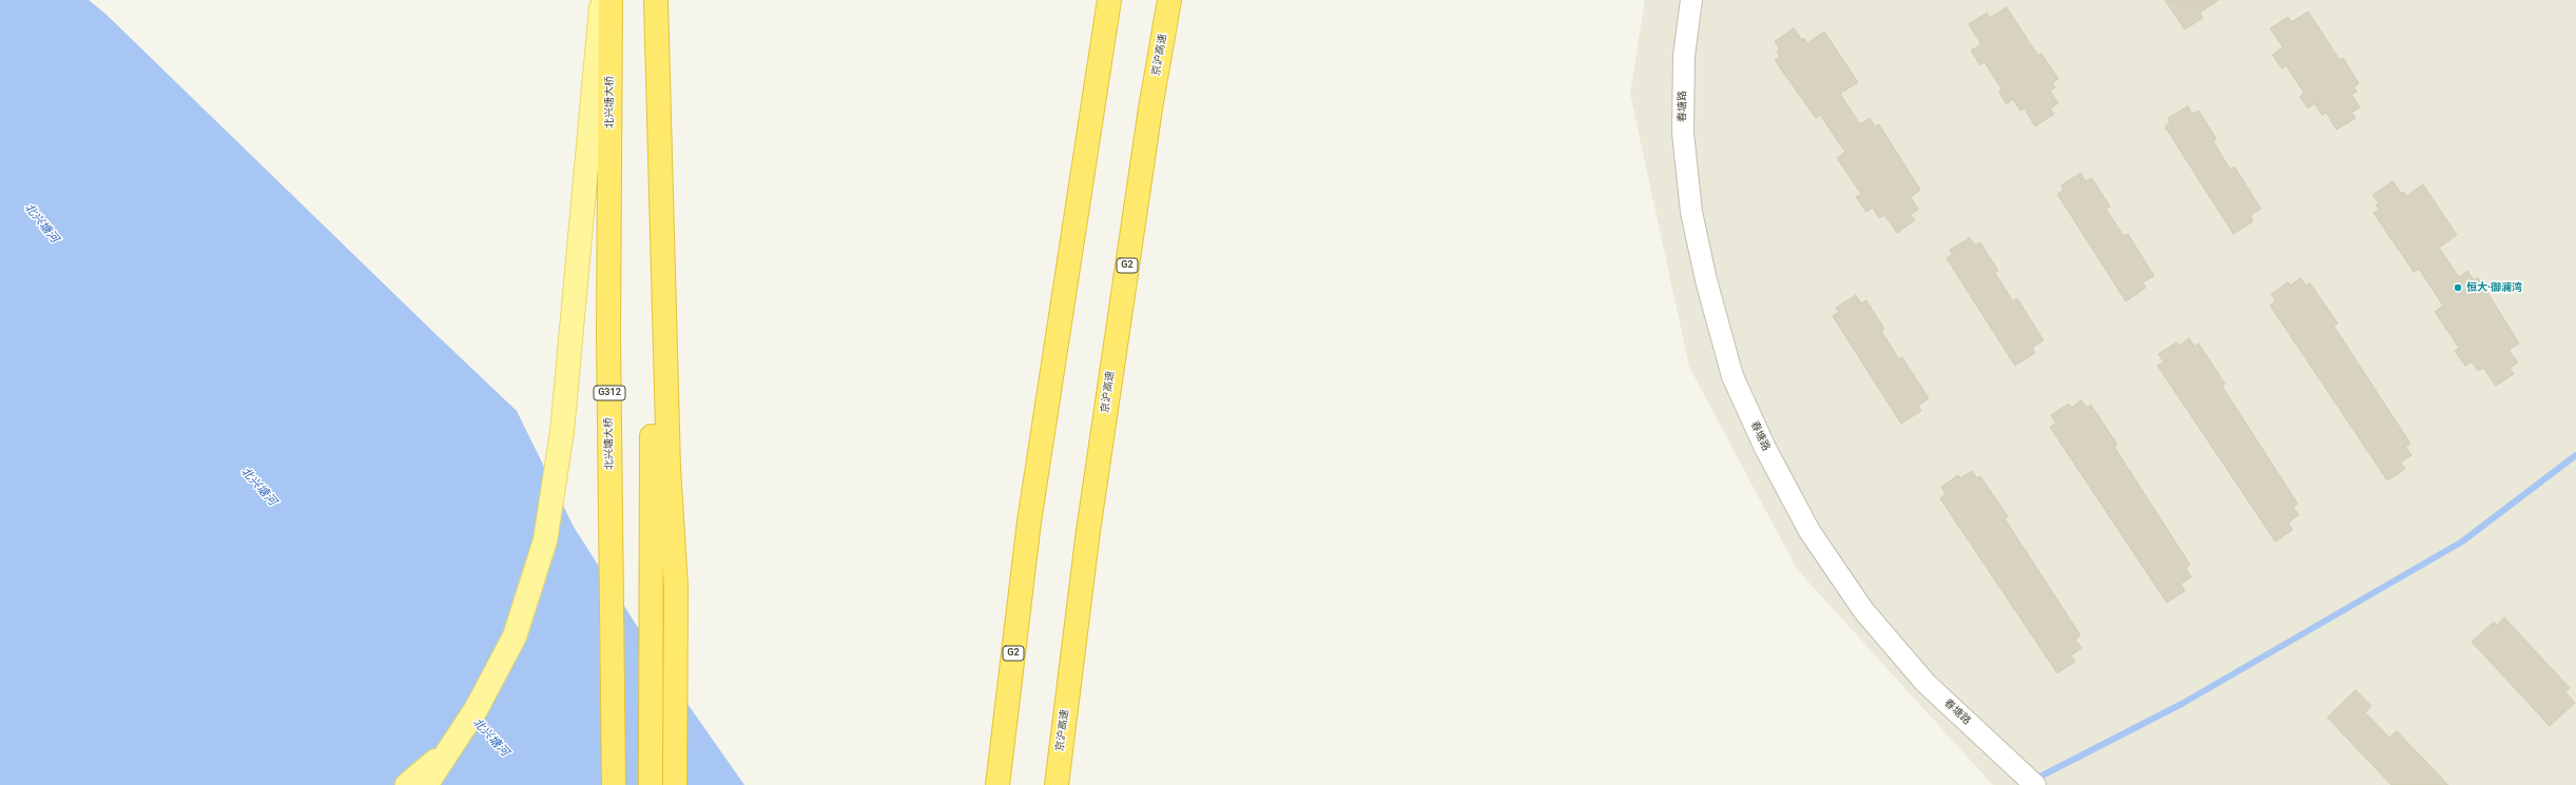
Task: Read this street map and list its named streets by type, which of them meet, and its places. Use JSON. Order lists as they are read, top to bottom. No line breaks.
{"streets":{"highway":["京沪高速","北兴塘大桥","G2","G312"],"street":["春塘路"]},"water":["北兴塘河"],"places":["恒大·御澜湾"]}
